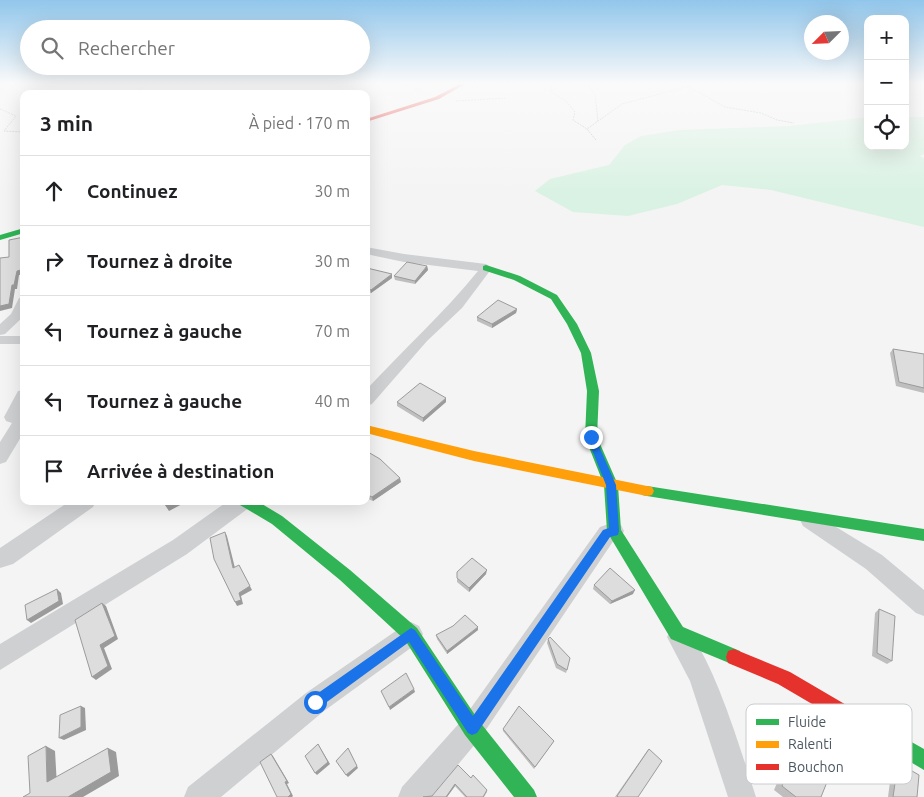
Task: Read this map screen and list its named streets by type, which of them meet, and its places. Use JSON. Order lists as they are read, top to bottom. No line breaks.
{"legend":["Fluide","Ralenti","Bouchon"],"north":"bottom left","page":{"map_buttons":["+","−"],"search":"Rechercher","heading":["3 min","À pied · 170 m"],"list":[["Continuez","30 m"],["Tournez à droite","30 m"],["Tournez à gauche","70 m"],["Tournez à gauche","40 m"],"Arrivée à destination"]}}
